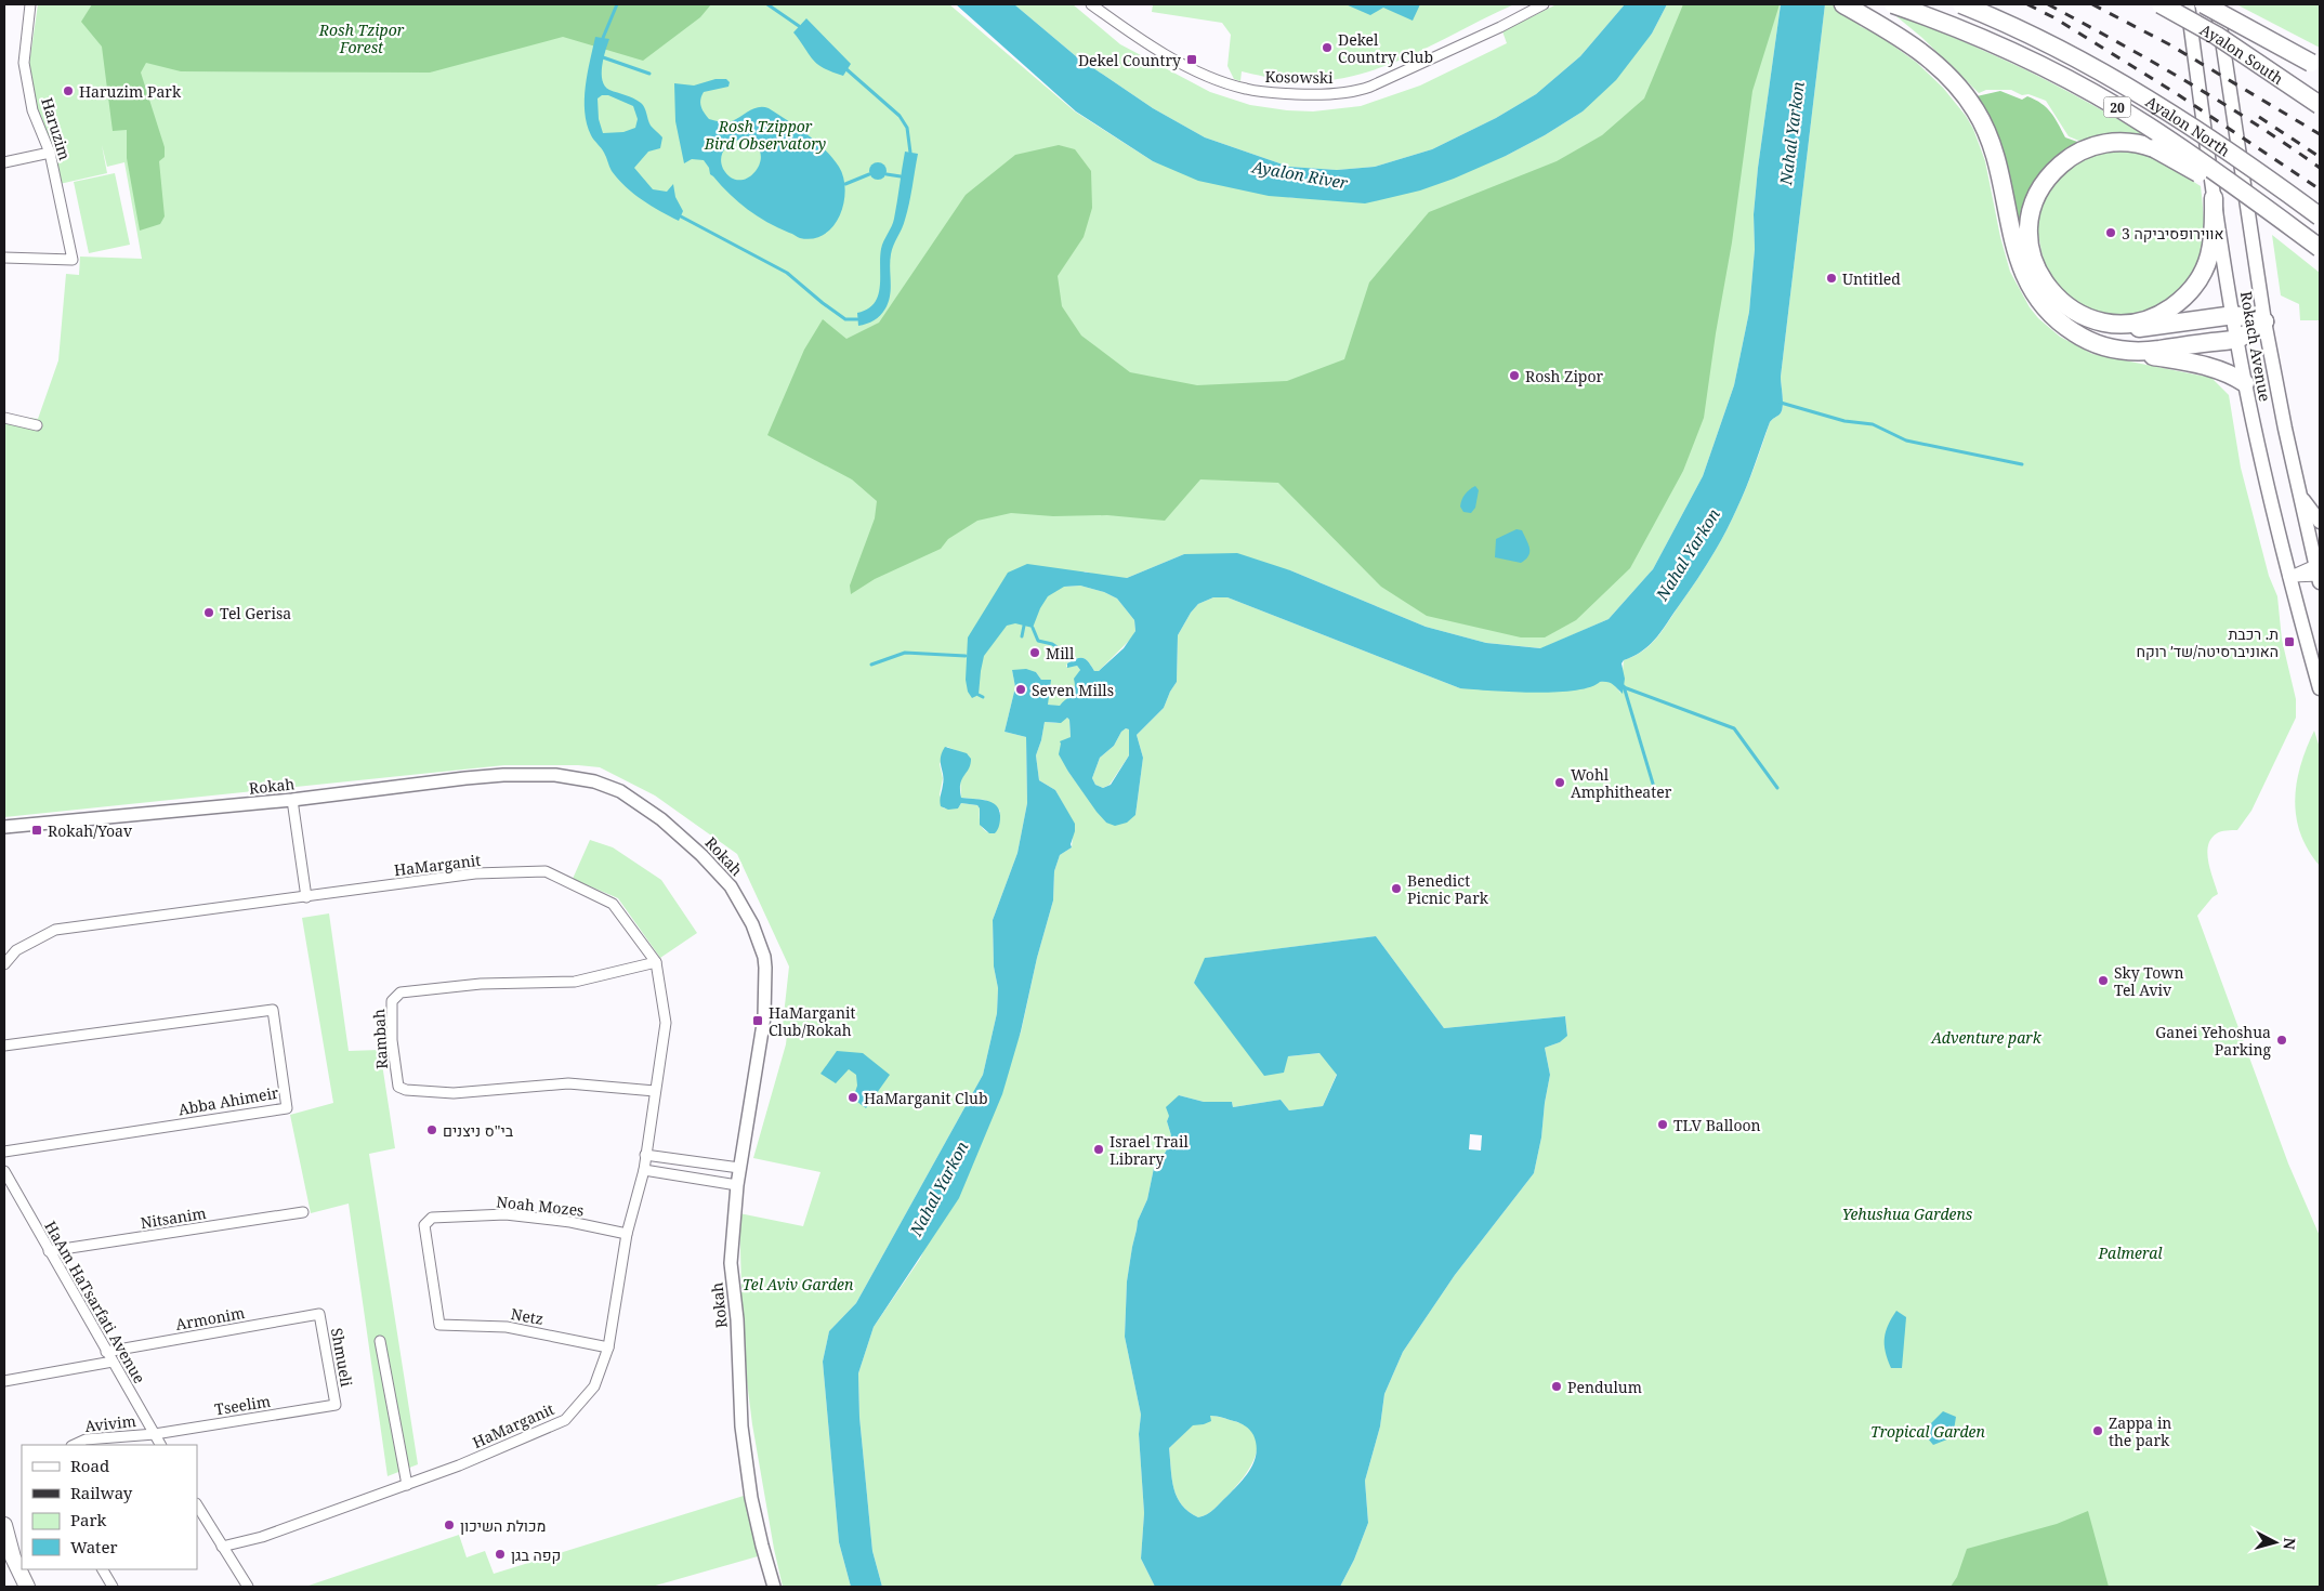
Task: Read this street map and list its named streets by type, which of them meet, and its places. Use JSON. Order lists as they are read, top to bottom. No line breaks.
{"streets":{"highway":["Ayalon South","20","Ayalon North"],"main road":["Rokach Avenue"],"street":["Kosowski","Haruzim","Rokah","HaMarganit","Rambah","Abba Ahimeir","Noah Mozes","Nitsanim","HaAm HaTsarfati Avenue","Netz","Armonim","Shmueli","Tseelim","Avivim"]},"crossings":[["HaMarganit","Rambah"],["HaMarganit","Noah Mozes"],["HaMarganit","Netz"],["Noah Mozes","Netz"],["Nitsanim","HaAm HaTsarfati Avenue"],["HaAm HaTsarfati Avenue","Armonim"],["HaAm HaTsarfati Avenue","Tseelim"],["HaAm HaTsarfati Avenue","Avivim"],["Armonim","Shmueli"],["Shmueli","Tseelim"],["Tseelim","Avivim"]],"water":["Nahal Yarkon","Ayalon River"],"parks":["Rosh Tzipor Forest","Rosh Tzippor Bird Observatory","Adventure park","Yehushua Gardens","Palmeral","Tel Aviv Garden","Tropical Garden"],"places":{"other":["Dekel Country Club","Haruzim Park","אווירופסיביקה 3","Untitled","Rosh Zipor","Tel Gerisa","Mill","Seven Mills","Wohl Amphitheater","Benedict Picnic Park","Sky Town Tel Aviv","Ganei Yehoshua Parking","HaMarganit Club","TLV Balloon","בי\"ס ניצנים","Israel Trail Library","Pendulum","Zappa in the park","מכולת השיכון","קפה בגן"],"transit":["Dekel Country","ת. רכבת האוניברסיטה/שד׳ רוקח","Rokah/Yoav","HaMarganit Club/Rokah"]},"legend":["Road","Railway","Park","Water"],"north":"right"}
